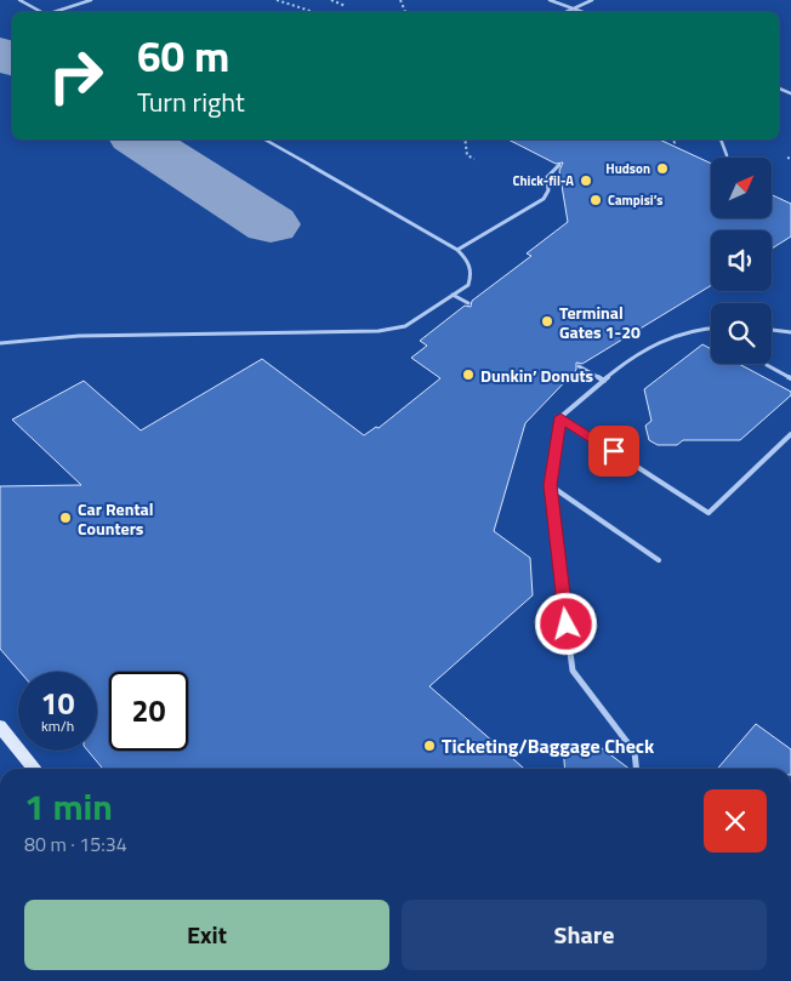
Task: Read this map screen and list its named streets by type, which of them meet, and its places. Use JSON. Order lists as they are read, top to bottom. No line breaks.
{"places":["Hudson","Chick-fil-A","Campisi’s","Terminal Gates 1-20","Dunkin’ Donuts","Car Rental Counters","Ticketing/Baggage Check"],"north":"top right","page":{"turn":["60 m","Turn right"],"speed":"10 km/h","limit":"20","heading":["1 min","80 m · 15:34"],"buttons":["Exit","Share"]}}
